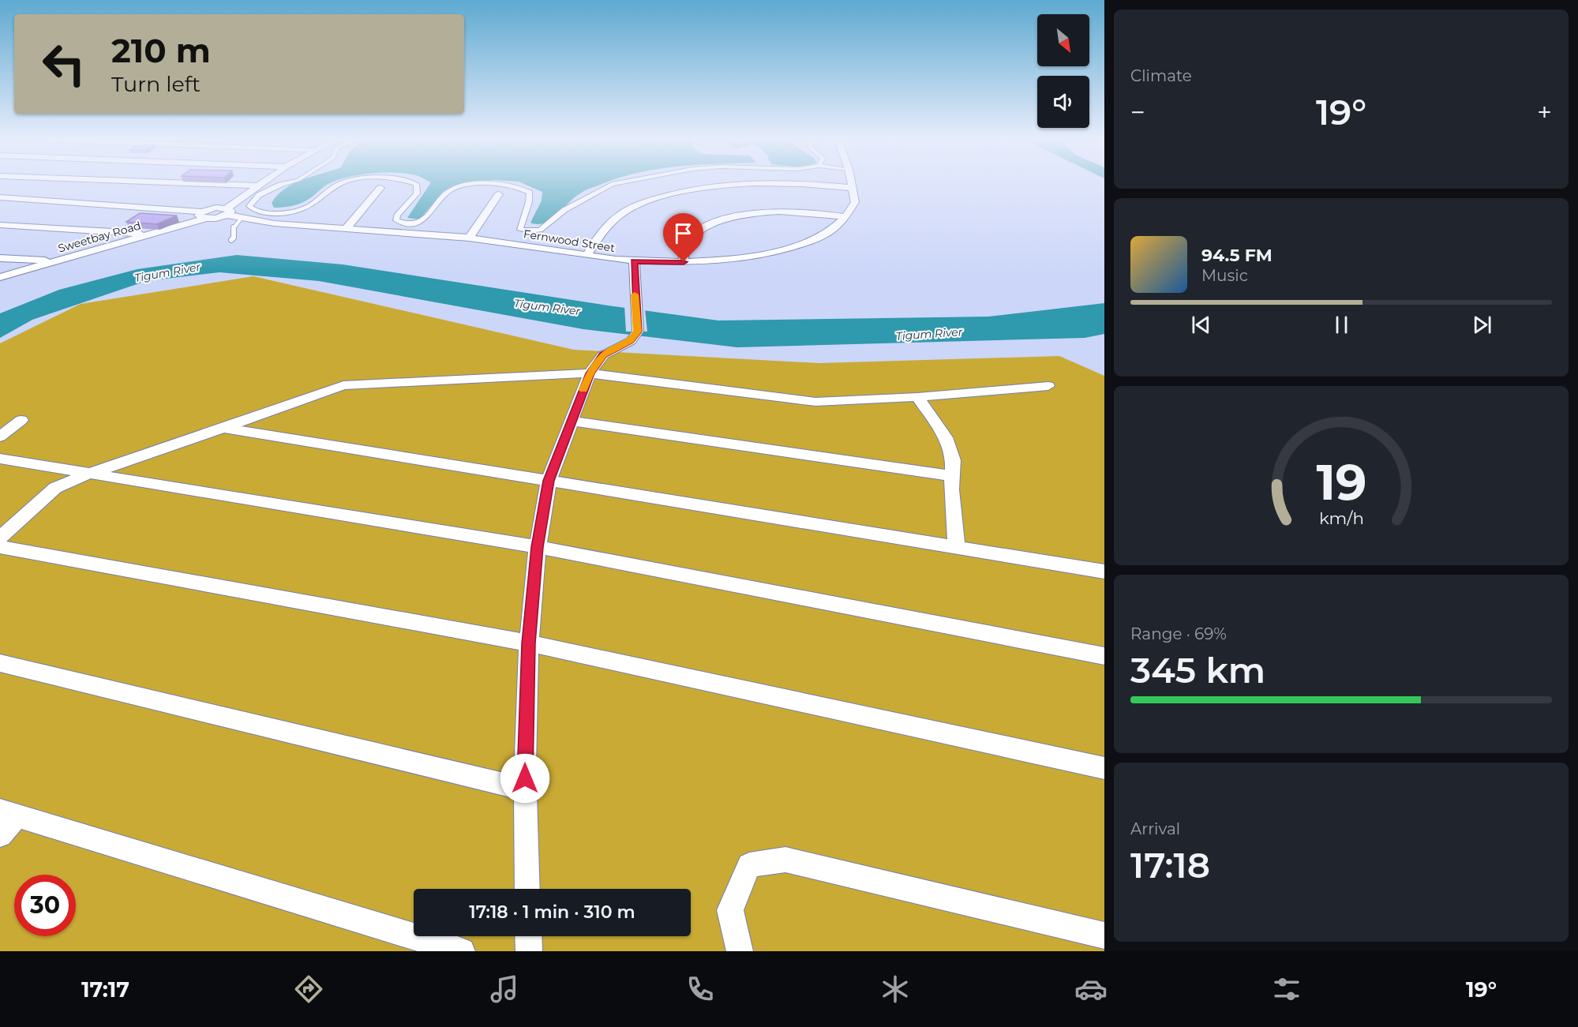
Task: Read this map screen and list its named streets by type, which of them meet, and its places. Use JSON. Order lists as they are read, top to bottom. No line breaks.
{"streets":{"street":["Sweetbay Road","Fernwood Street"]},"water":["Tigum River"],"north":"bottom right","page":{"tile":["Climate",["Range · 69%","345 km"],["Arrival","17:18"]],"turn":["210 m","Turn left"],"heat":["−","19°","+"],"song":["94.5 FM","Music"],"limit":"30","trip":"17:18 · 1 min · 310 m","tabs":["17:17","19°"],"gauge":["19","km/h"]}}
